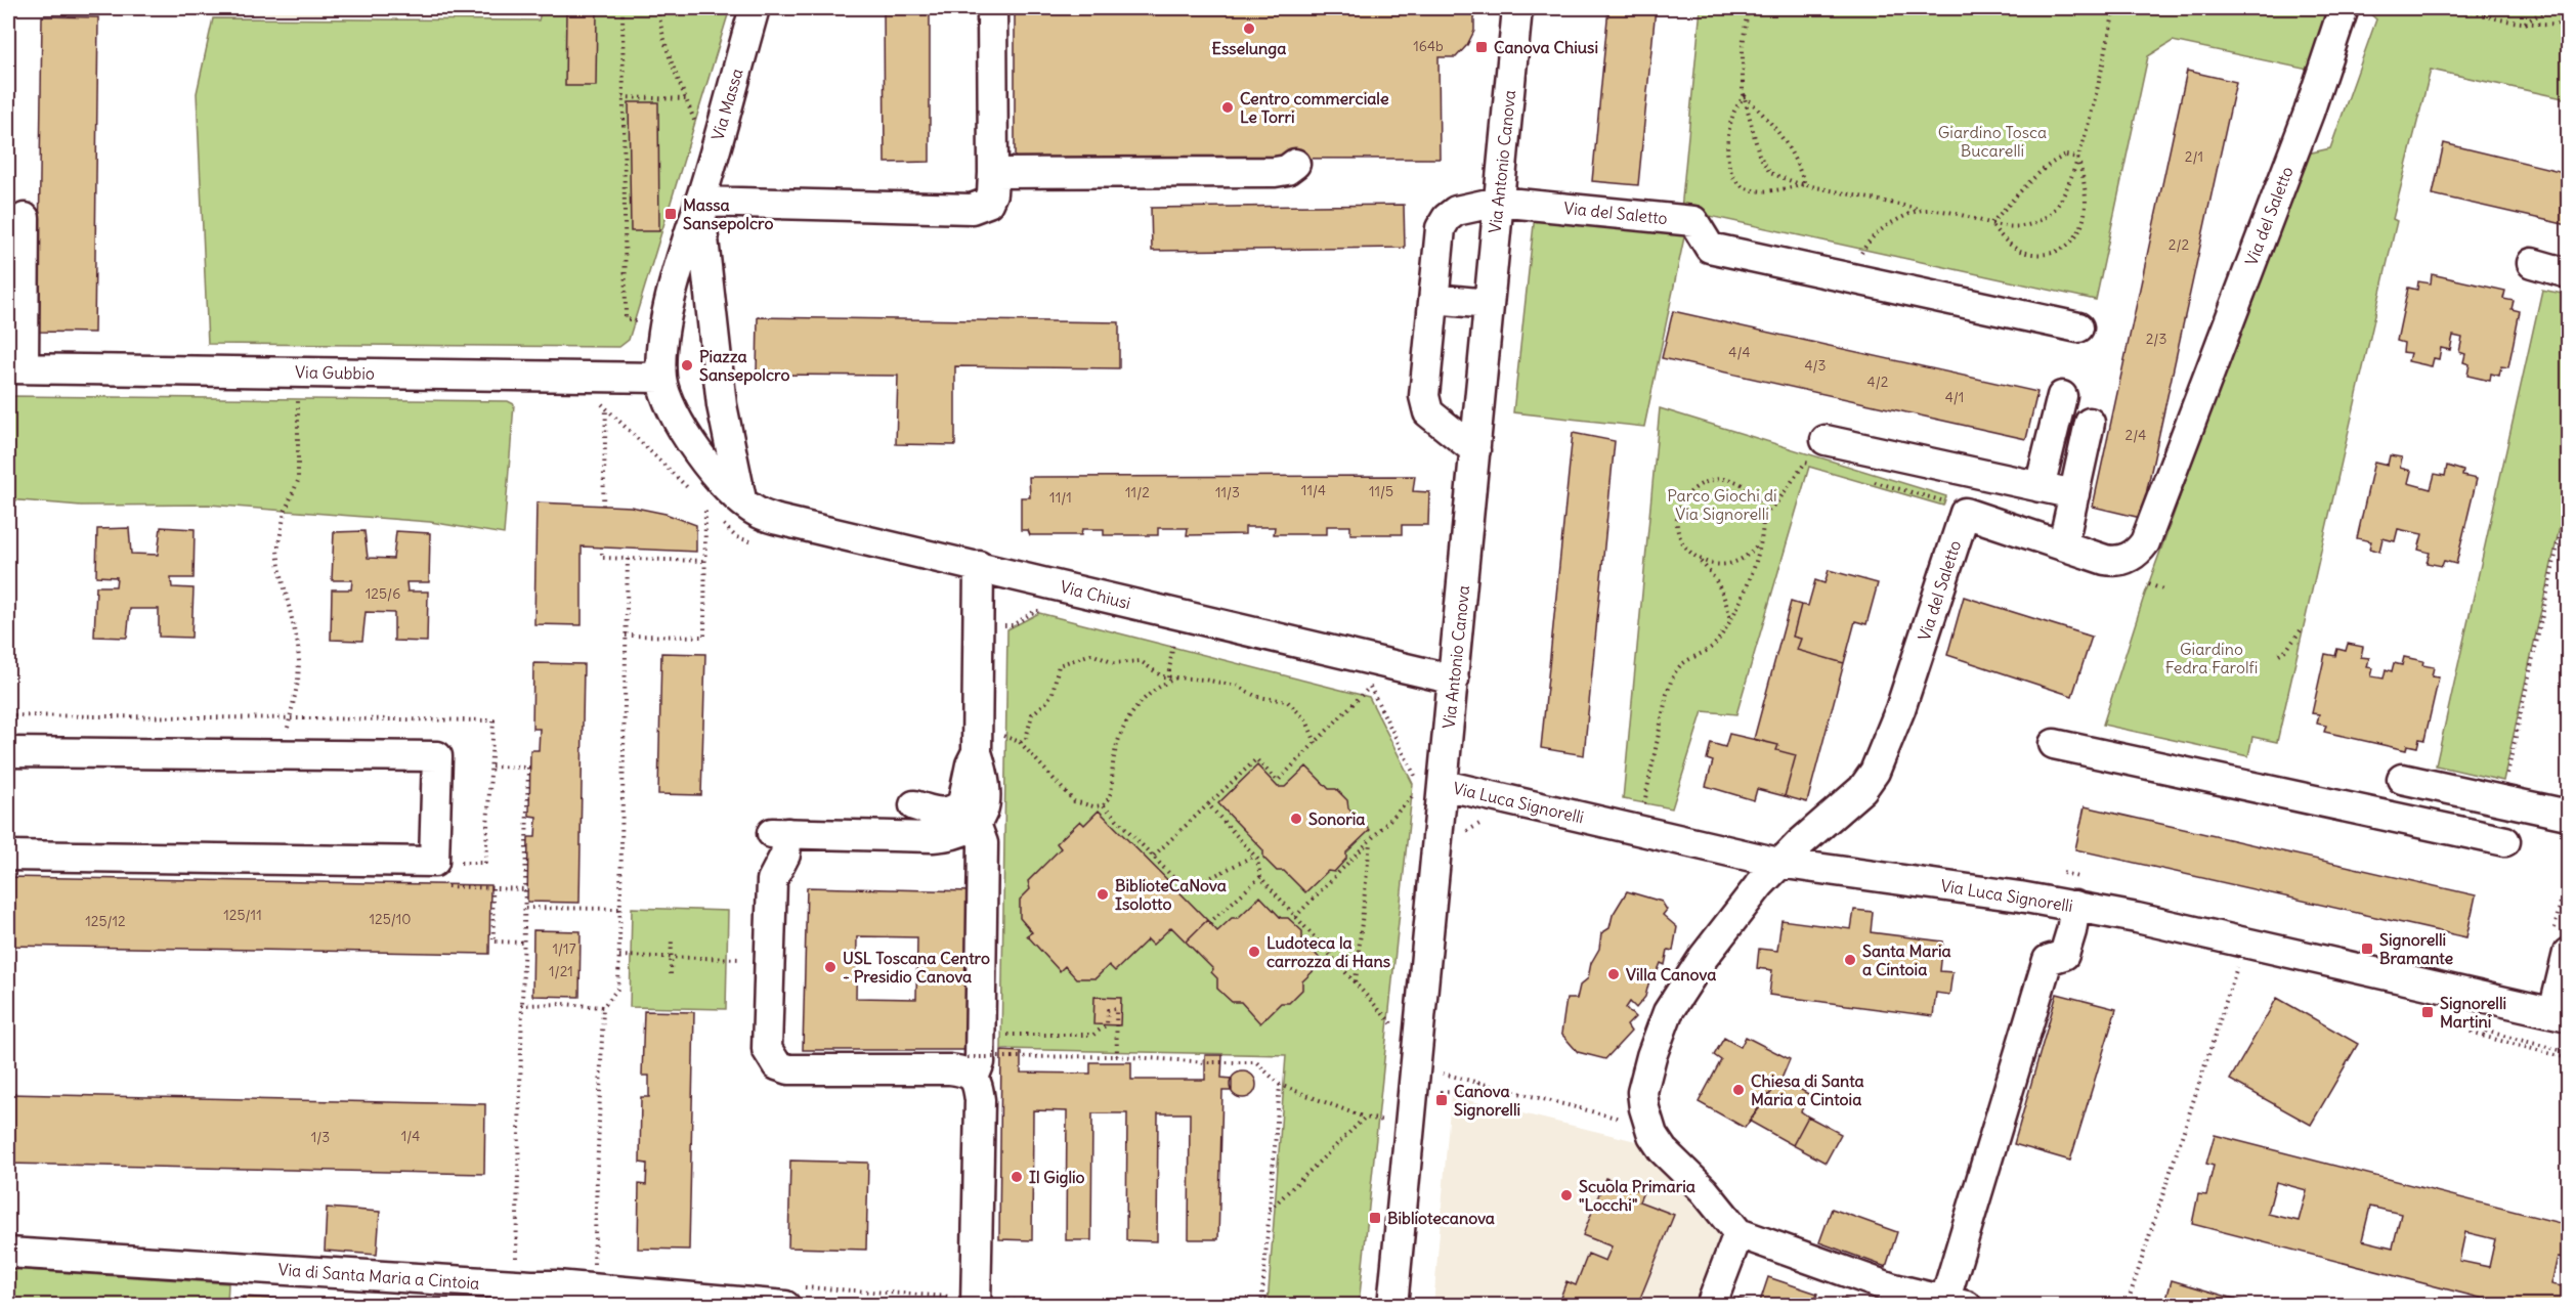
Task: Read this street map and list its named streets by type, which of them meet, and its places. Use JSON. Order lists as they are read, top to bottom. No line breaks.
{"streets":{"street":["Via Massa","Via Antonio Canova","Via del Saletto","Via Gubbio","Via Chiusi","Via Luca Signorelli","Via di Santa Maria a Cintoia"]},"crossings":[["Via Antonio Canova","Via del Saletto"],["Via Antonio Canova","Via Chiusi"],["Via Antonio Canova","Via Luca Signorelli"],["Via del Saletto","Via Luca Signorelli"]],"parks":["Giardino Tosca Bucarelli","Parco Giochi di Via Signorelli","Giardino Fedra Farolfi"],"places":{"other":["Esselunga","Centro commerciale Le Torri","Piazza Sansepolcro","Sonoria","BiblioteCaNova Isolotto","Ludoteca la carrozza di Hans","Santa Maria a Cintoia","USL Toscana Centro - Presidio Canova","Villa Canova","Chiesa di Santa Maria a Cintoia","Il Giglio","Scuola Primaria \"Locchi\""],"transit":["Canova Chiusi","Massa Sansepolcro","Signorelli Bramante","Signorelli Martini","Canova Signorelli","Bibliotecanova"]},"house_numbers":["164b","2/1","2/2","2/3","4/4","4/3","4/2","4/1","2/4","11/4","11/5","11/2","11/3","11/1","125/6","125/11","125/10","125/12","1/17","1/21","1/4","1/3"]}
